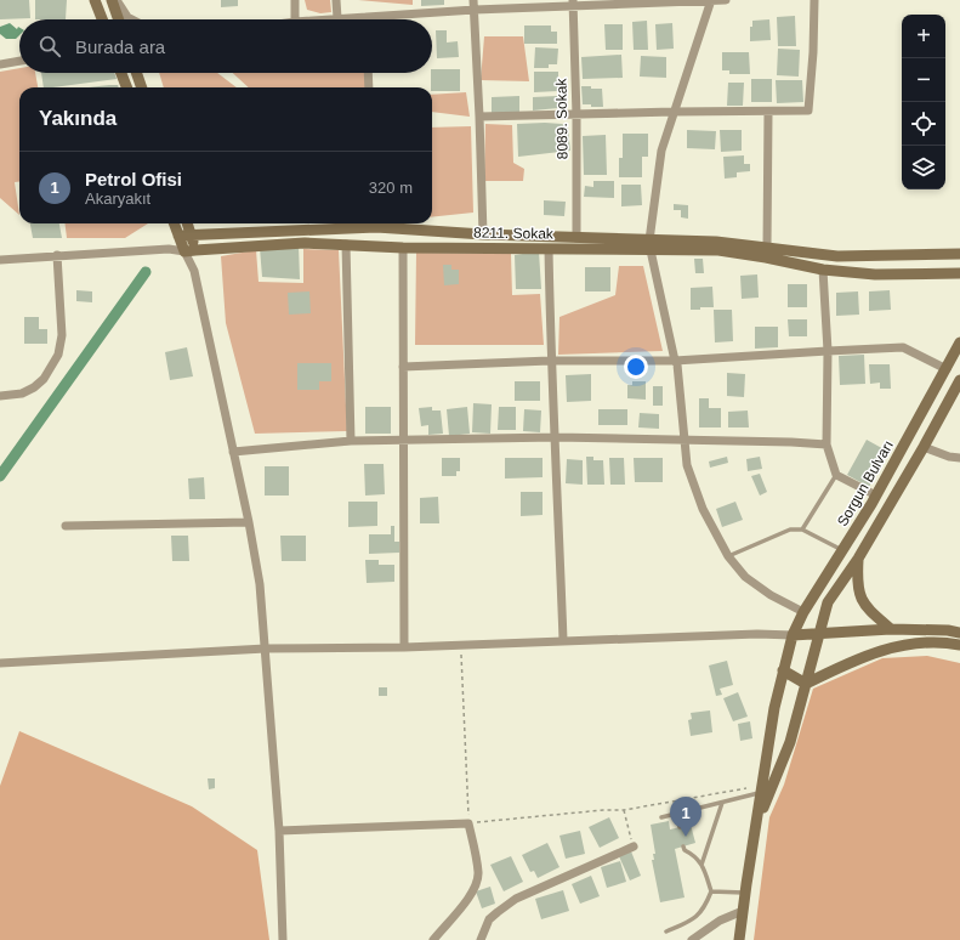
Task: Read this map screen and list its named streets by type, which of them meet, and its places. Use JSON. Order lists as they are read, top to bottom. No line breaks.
{"streets":{"street":["8089. Sokak","8211. Sokak","Sorgun Bulvarı"]},"page":{"map_buttons":["+","−"],"search":"Burada ara","heading":"Yakında","list":[{"mark":"1","name":"Petrol Ofisi","note":"Akaryakıt","value":"320 m"}],"pins":"1"}}
